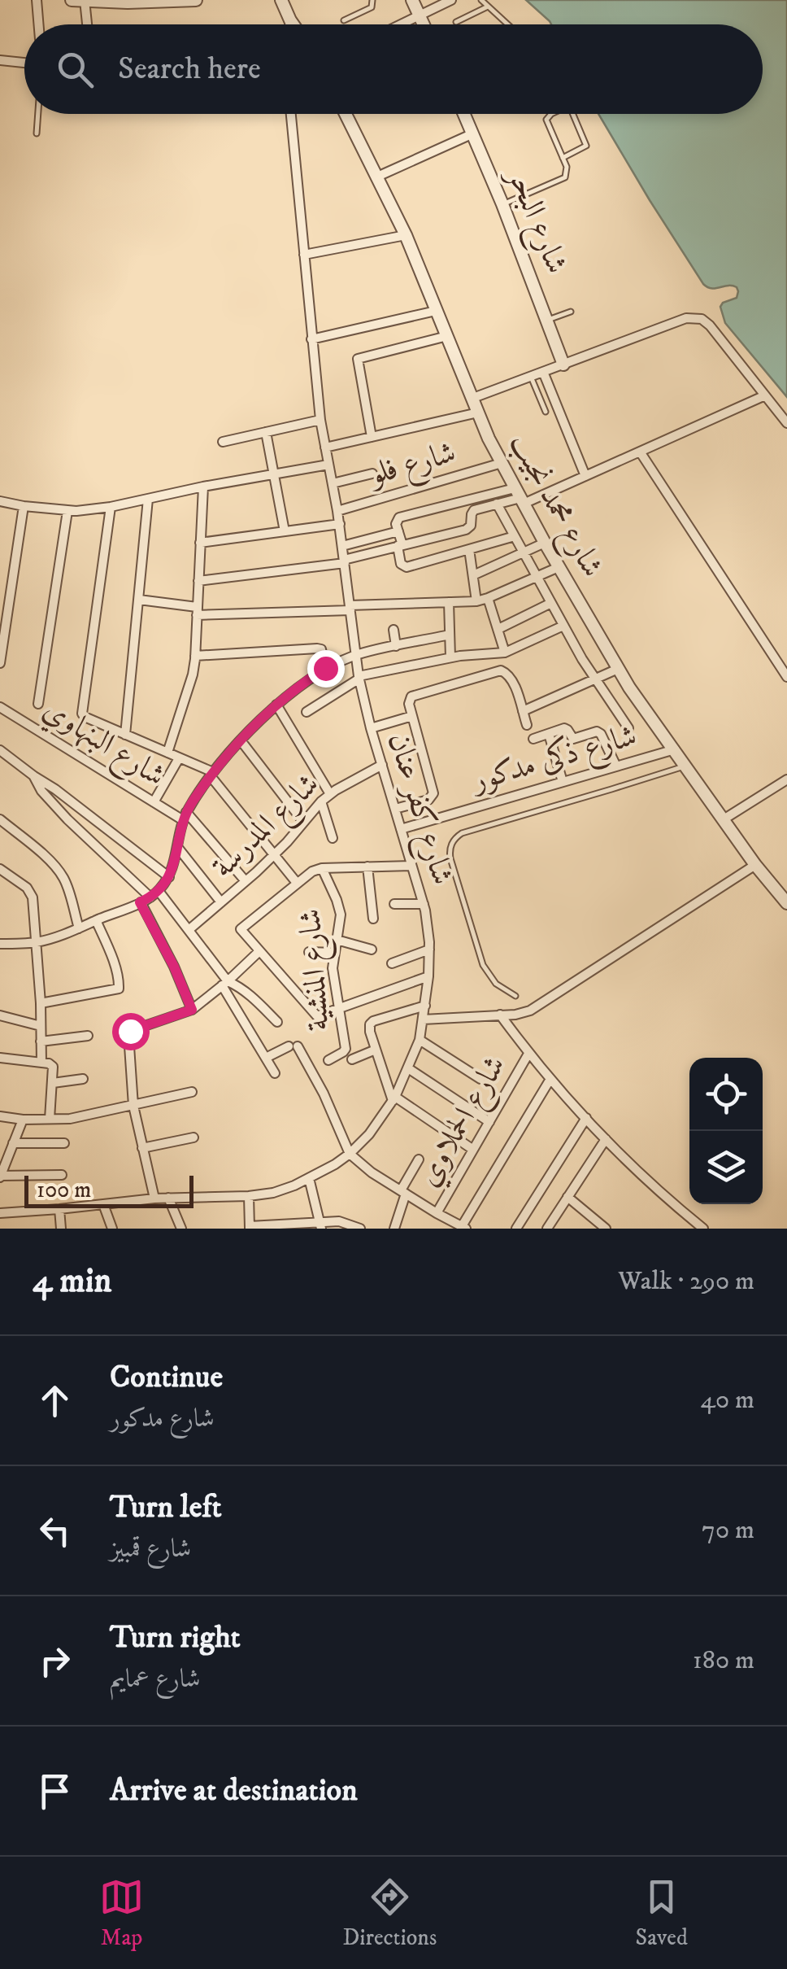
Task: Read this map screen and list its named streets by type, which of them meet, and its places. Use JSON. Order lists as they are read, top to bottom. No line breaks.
{"streets":{"street":["شارع البحر","شارع فلو","شارع محمد نجيب","شارع البنهاوي","شارع ذكى مدكور","شارع كفر عنان","شارع المدرسة","شارع المنشية","شارع الحملاوي"]},"crossings":[["شارع فلو","شارع محمد نجيب"],["شارع فلو","شارع كفر عنان"],["شارع محمد نجيب","شارع ذكى مدكور"],["شارع البنهاوي","شارع المدرسة"],["شارع ذكى مدكور","شارع كفر عنان"],["شارع كفر عنان","شارع المدرسة"]],"scale_bar":"100 m","page":{"search":"Search here","scale":"100 m","heading":["4 min","Walk · 290 m"],"list":[["Continue","شارع مدكور","40 m"],["Turn left","شارع قمبيز","70 m"],["Turn right","شارع عمايم","180 m"],"Arrive at destination"],"nav":["Map","Directions","Saved"]}}
